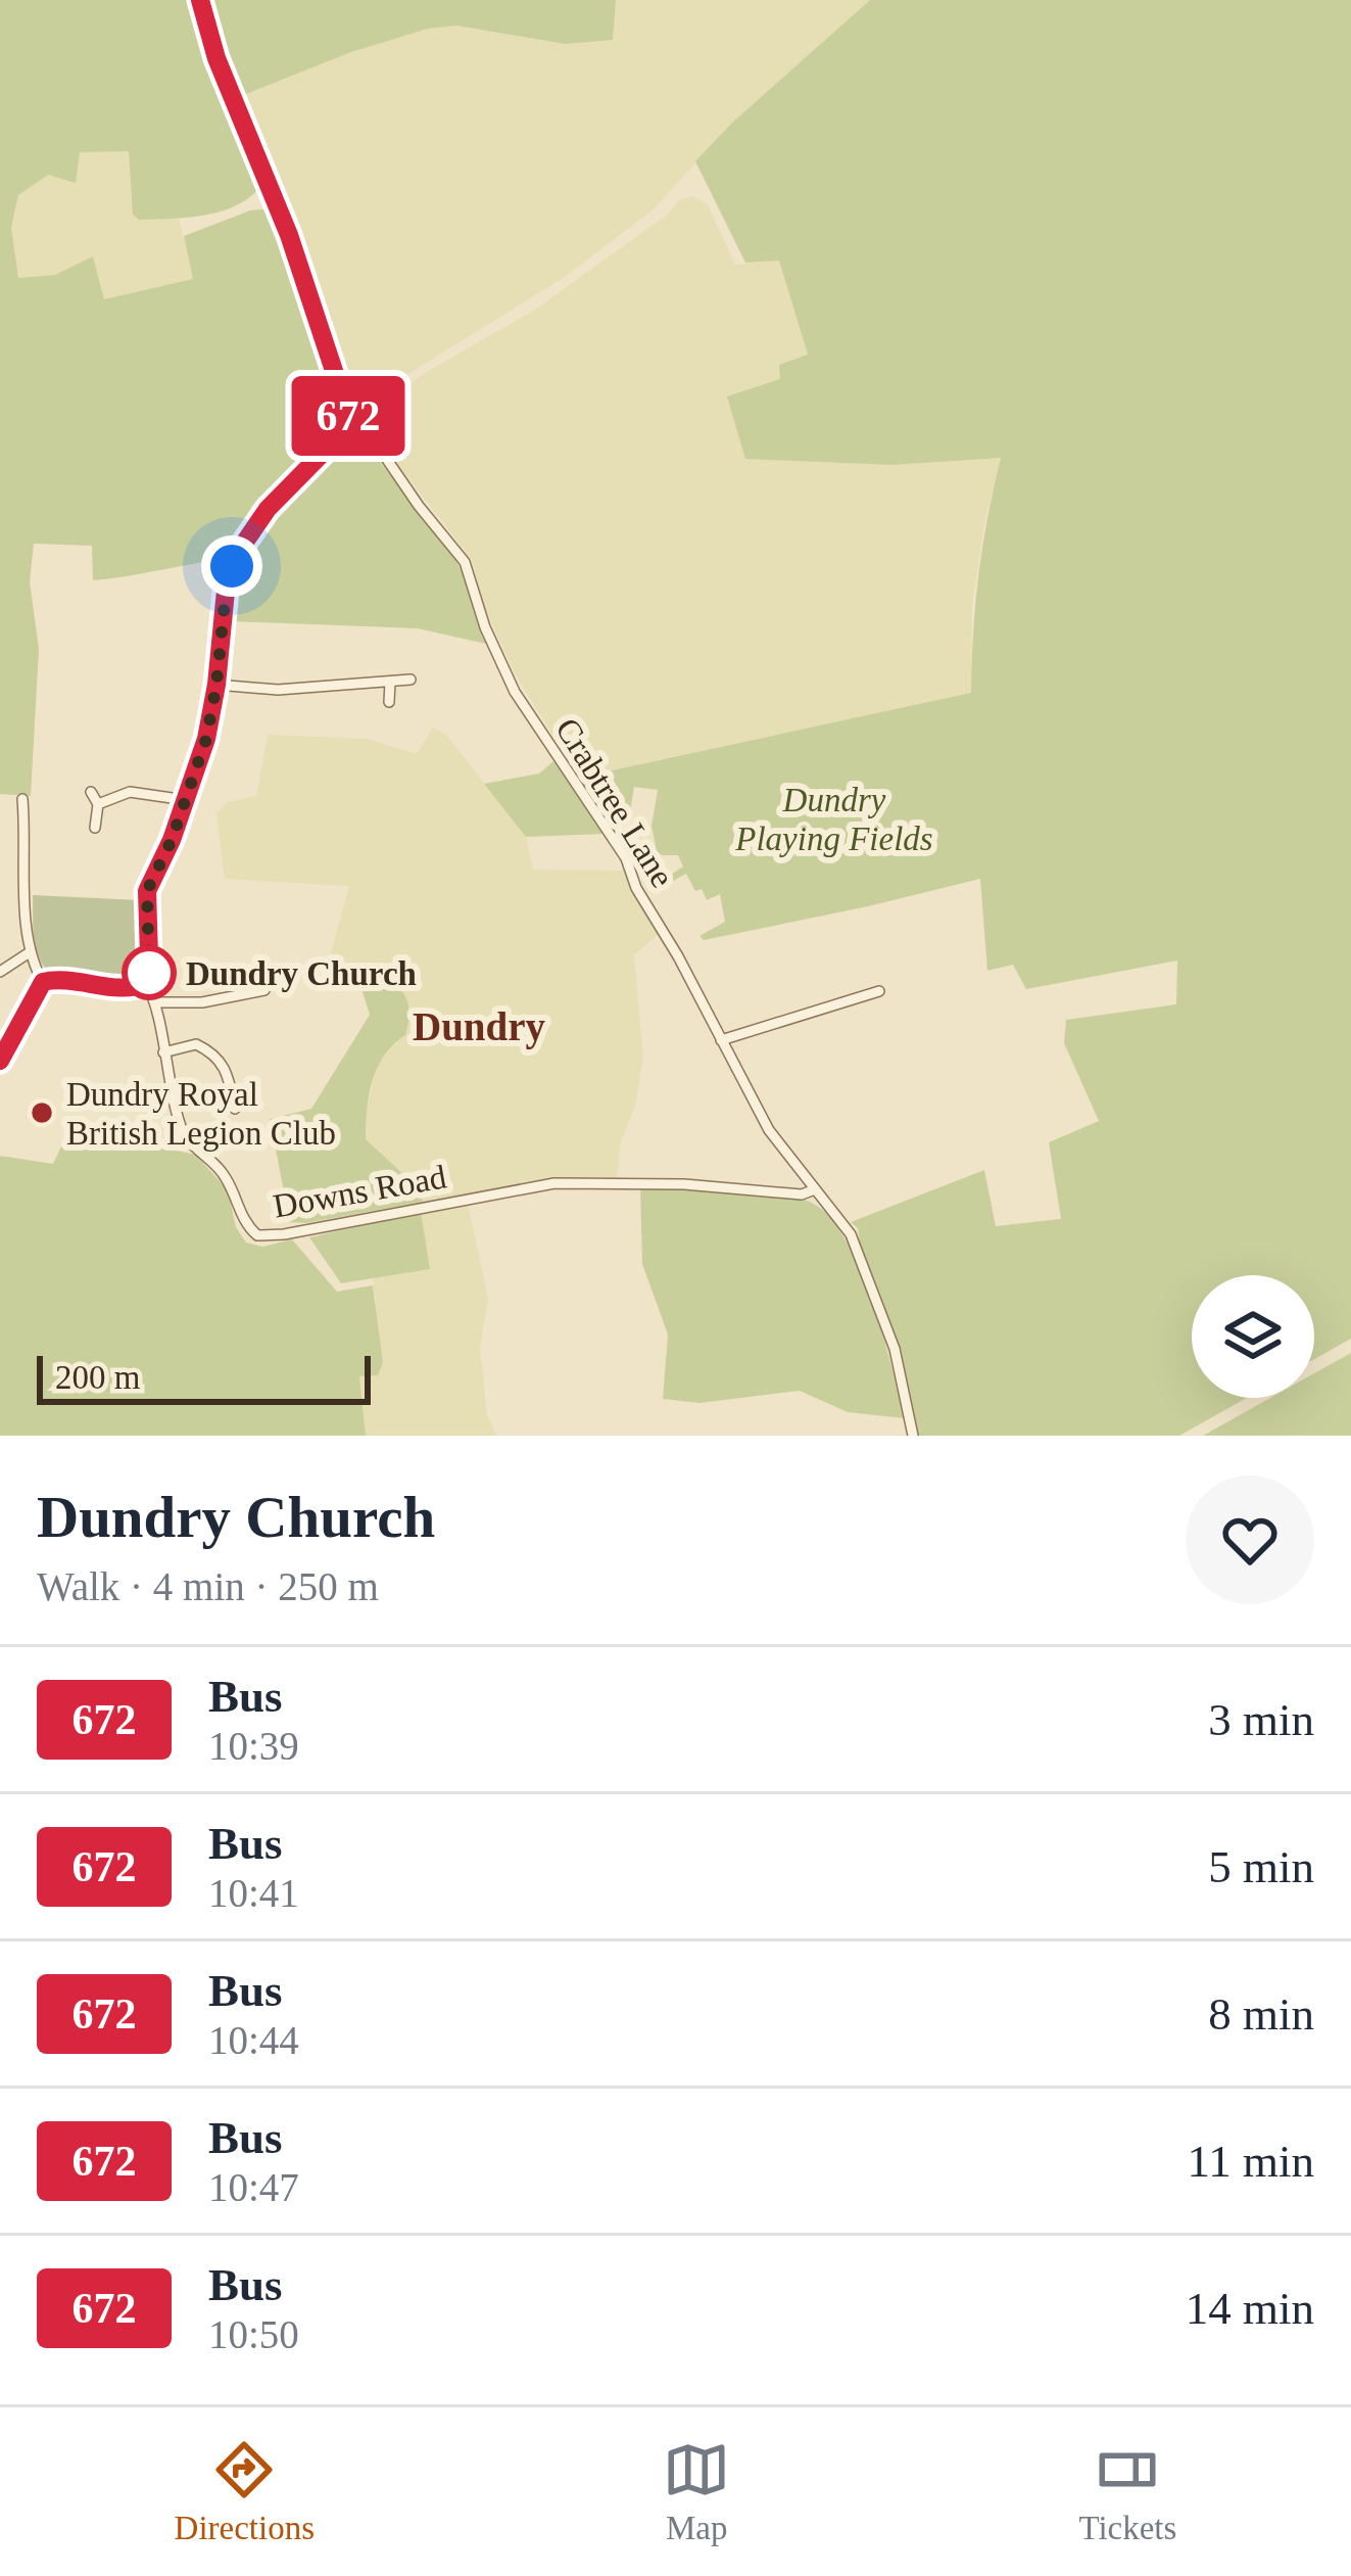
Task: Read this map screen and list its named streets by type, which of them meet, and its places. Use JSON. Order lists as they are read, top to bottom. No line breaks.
{"streets":{"street":["Crabtree Lane","Downs Road"]},"crossings":[["Crabtree Lane","Downs Road"]],"districts":["Dundry"],"parks":["Dundry Playing Fields"],"places":["Dundry Church","Dundry Royal British Legion Club"],"lines":["bus line 672"],"scale_bar":"200 m","page":{"on_map":"672","scale":"200 m","heading":["Dundry Church","Walk · 4 min · 250 m"],"list":[{"mark":"672","name":"Bus","note":"10:39","value":"3 min"},{"mark":"672","name":"Bus","note":"10:41","value":"5 min"},{"mark":"672","name":"Bus","note":"10:44","value":"8 min"},{"mark":"672","name":"Bus","note":"10:47","value":"11 min"},{"mark":"672","name":"Bus","note":"10:50","value":"14 min"}],"tabs":["Directions","Map","Tickets"]}}
